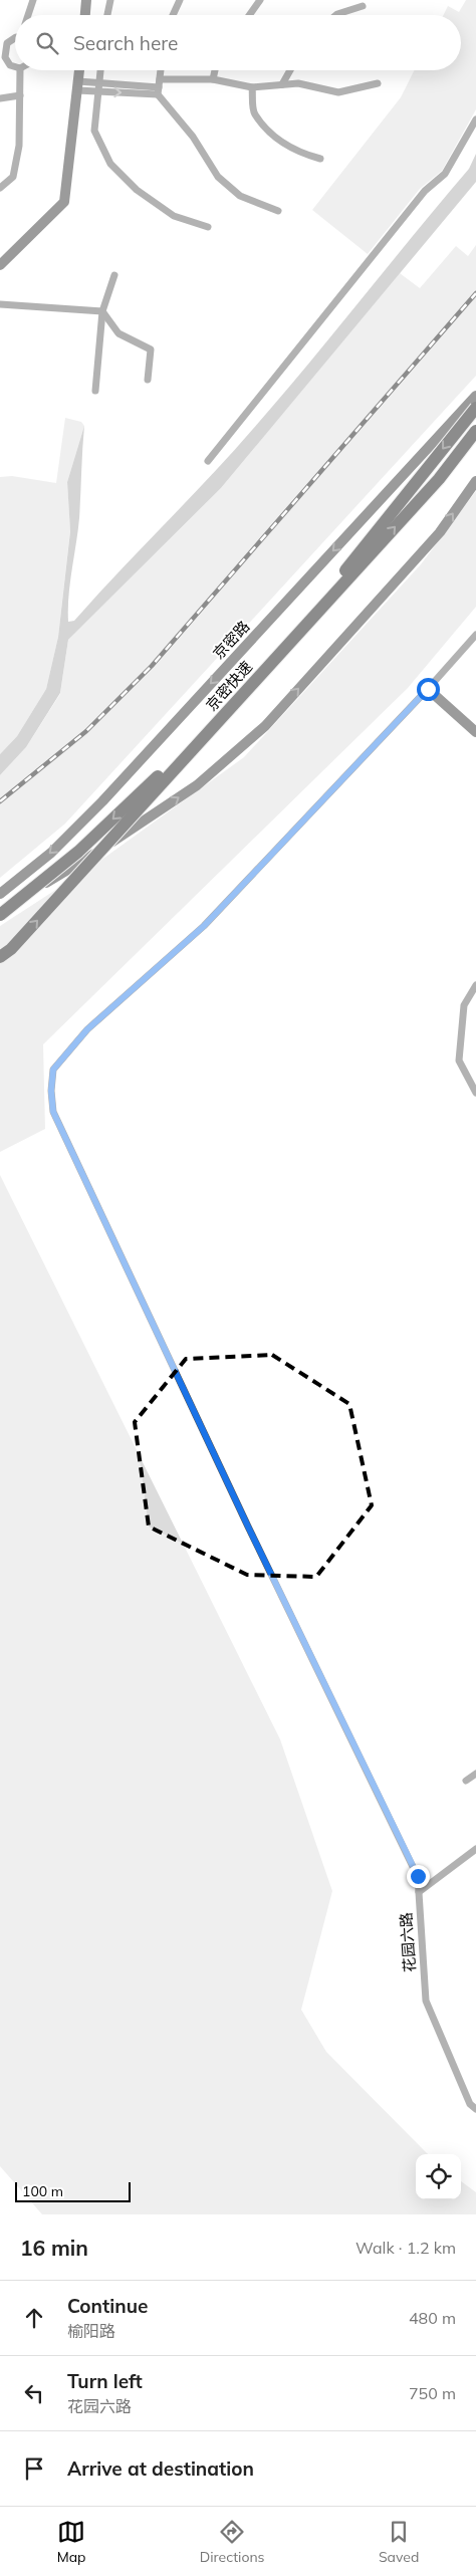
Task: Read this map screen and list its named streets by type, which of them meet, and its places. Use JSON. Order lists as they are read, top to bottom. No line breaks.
{"streets":{"highway":["京密快速"],"main road":["京密路"],"street":["花园六路"]},"scale_bar":"100 m","page":{"search":"Search here","scale":"100 m","heading":["16 min","Walk · 1.2 km"],"list":[["Continue","榆阳路","480 m"],["Turn left","花园六路","750 m"],"Arrive at destination"],"nav":["Map","Directions","Saved"]}}
